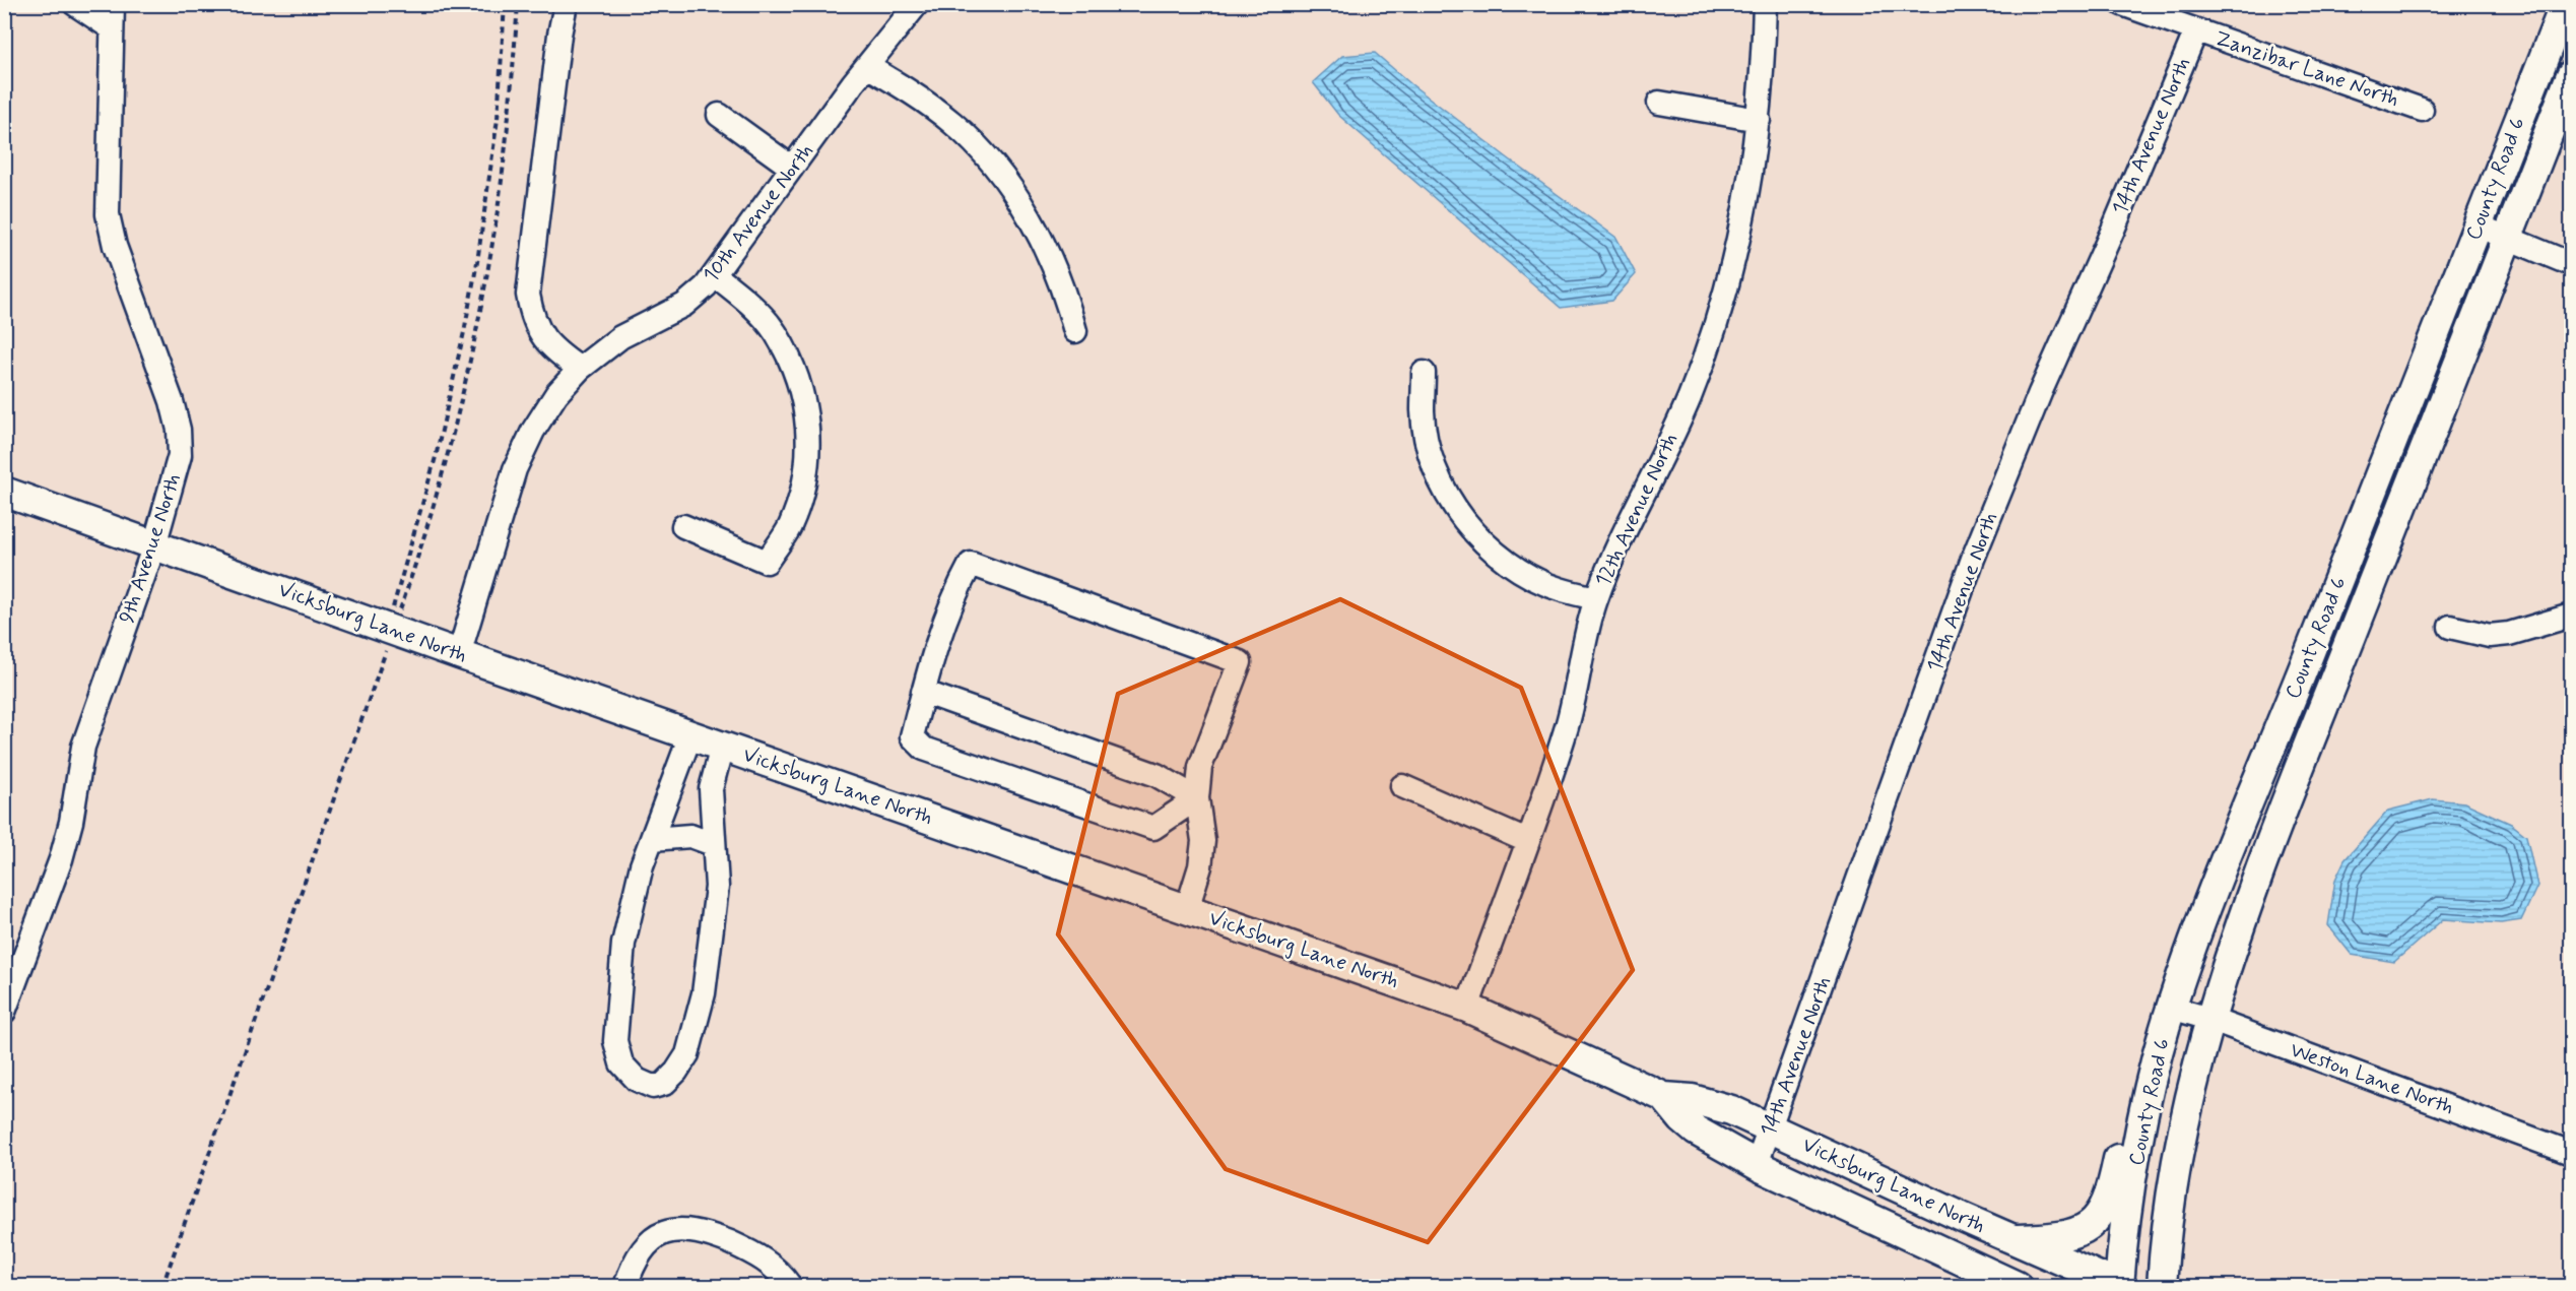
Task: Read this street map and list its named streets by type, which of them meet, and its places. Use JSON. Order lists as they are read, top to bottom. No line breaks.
{"streets":{"main road":["County Road 6","Vicksburg Lane North"],"street":["Zanzibar Lane North","14th Avenue North","10th Avenue North","12th Avenue North","9th Avenue North","Weston Lane North"]},"crossings":[["Zanzibar Lane North","14th Avenue North"],["14th Avenue North","Vicksburg Lane North"],["County Road 6","Vicksburg Lane North"],["County Road 6","Weston Lane North"],["10th Avenue North","Vicksburg Lane North"],["12th Avenue North","Vicksburg Lane North"],["9th Avenue North","Vicksburg Lane North"]]}
